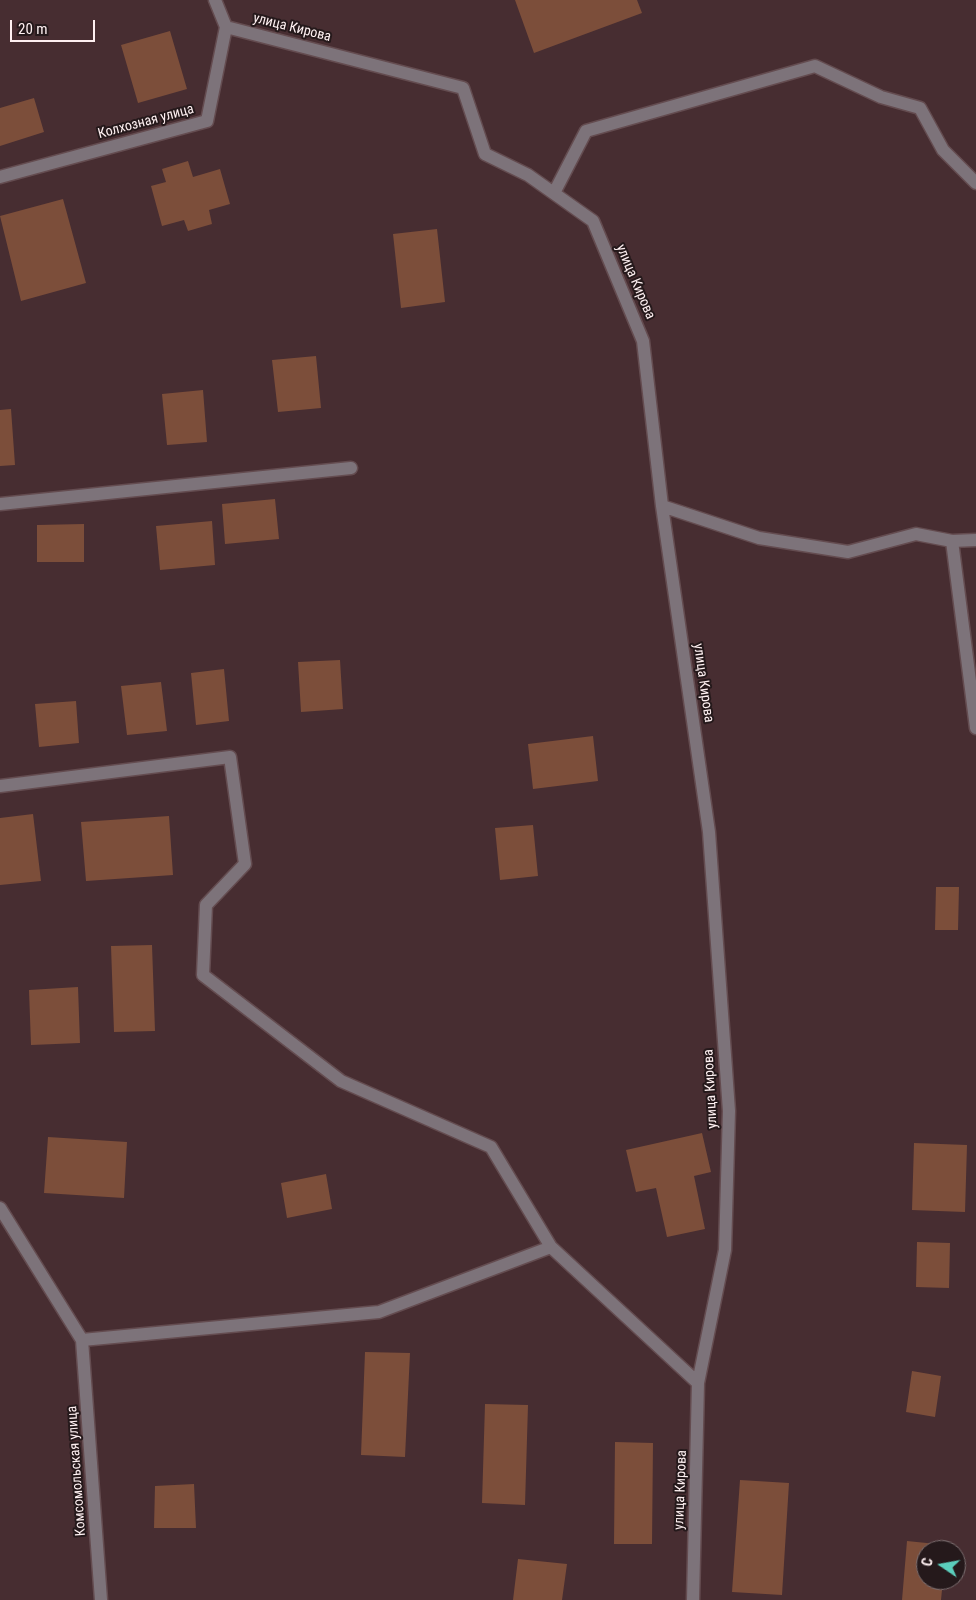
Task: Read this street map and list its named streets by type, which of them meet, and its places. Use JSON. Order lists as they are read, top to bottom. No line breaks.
{"streets":{"street":["улица Кирова","Колхозная улица","Комсомольская улица"]},"crossings":[["улица Кирова","Колхозная улица"]],"scale_bar":"20 m","north":"left"}
